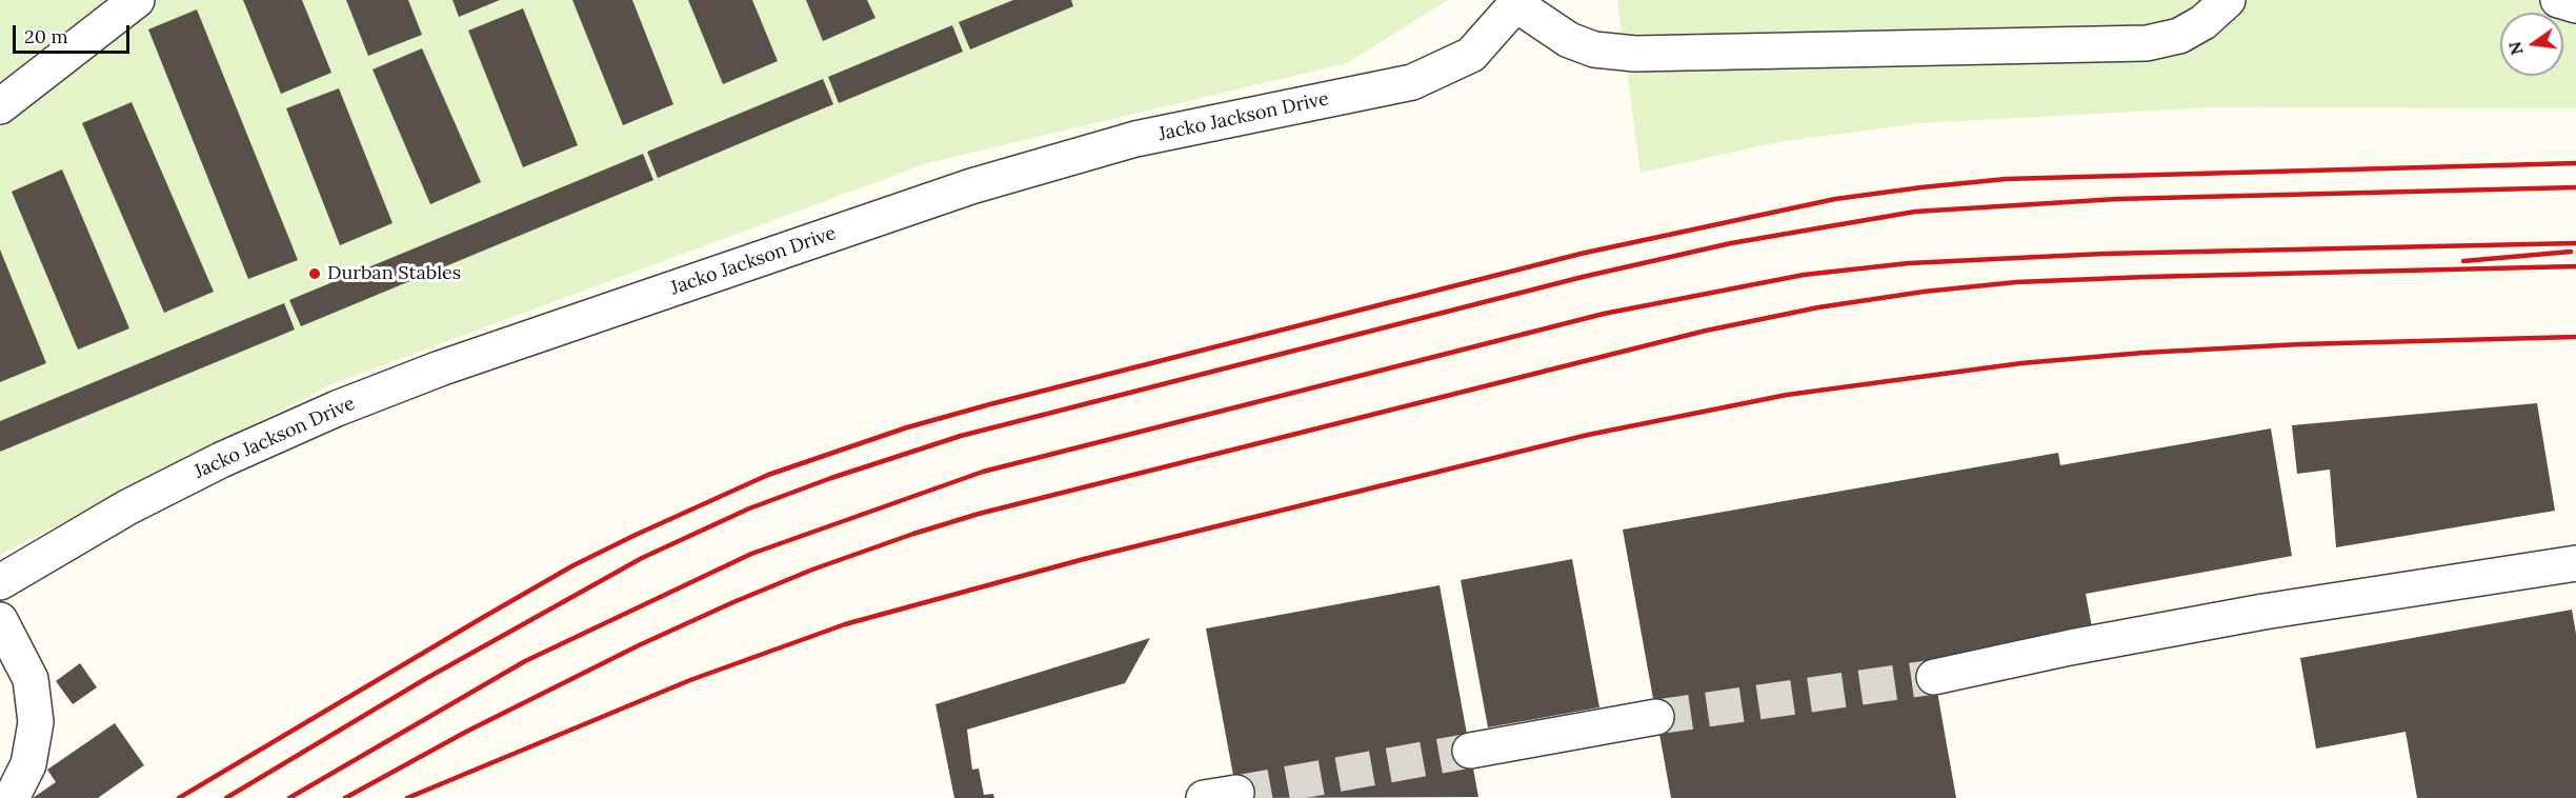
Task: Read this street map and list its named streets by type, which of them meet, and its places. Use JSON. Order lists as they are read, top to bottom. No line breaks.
{"streets":{"street":["Jacko Jackson Drive"]},"places":["Durban Stables"],"scale_bar":"20 m","north":"left"}
